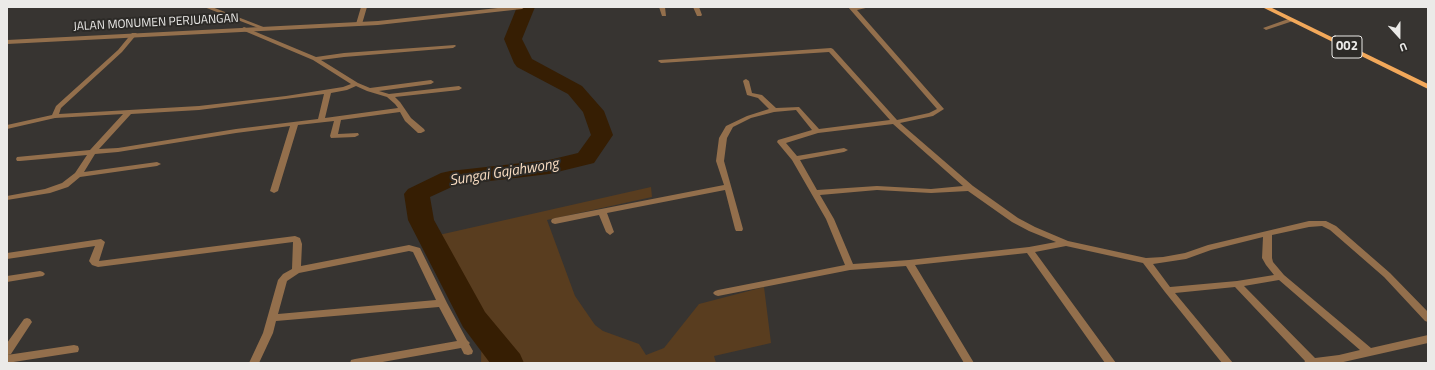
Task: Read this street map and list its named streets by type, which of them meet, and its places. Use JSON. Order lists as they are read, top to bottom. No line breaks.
{"streets":{"main road":["002"],"street":["JALAN MONUMEN PERJUANGAN"]},"water":["Sungai Gajahwong"],"north":"bottom"}
